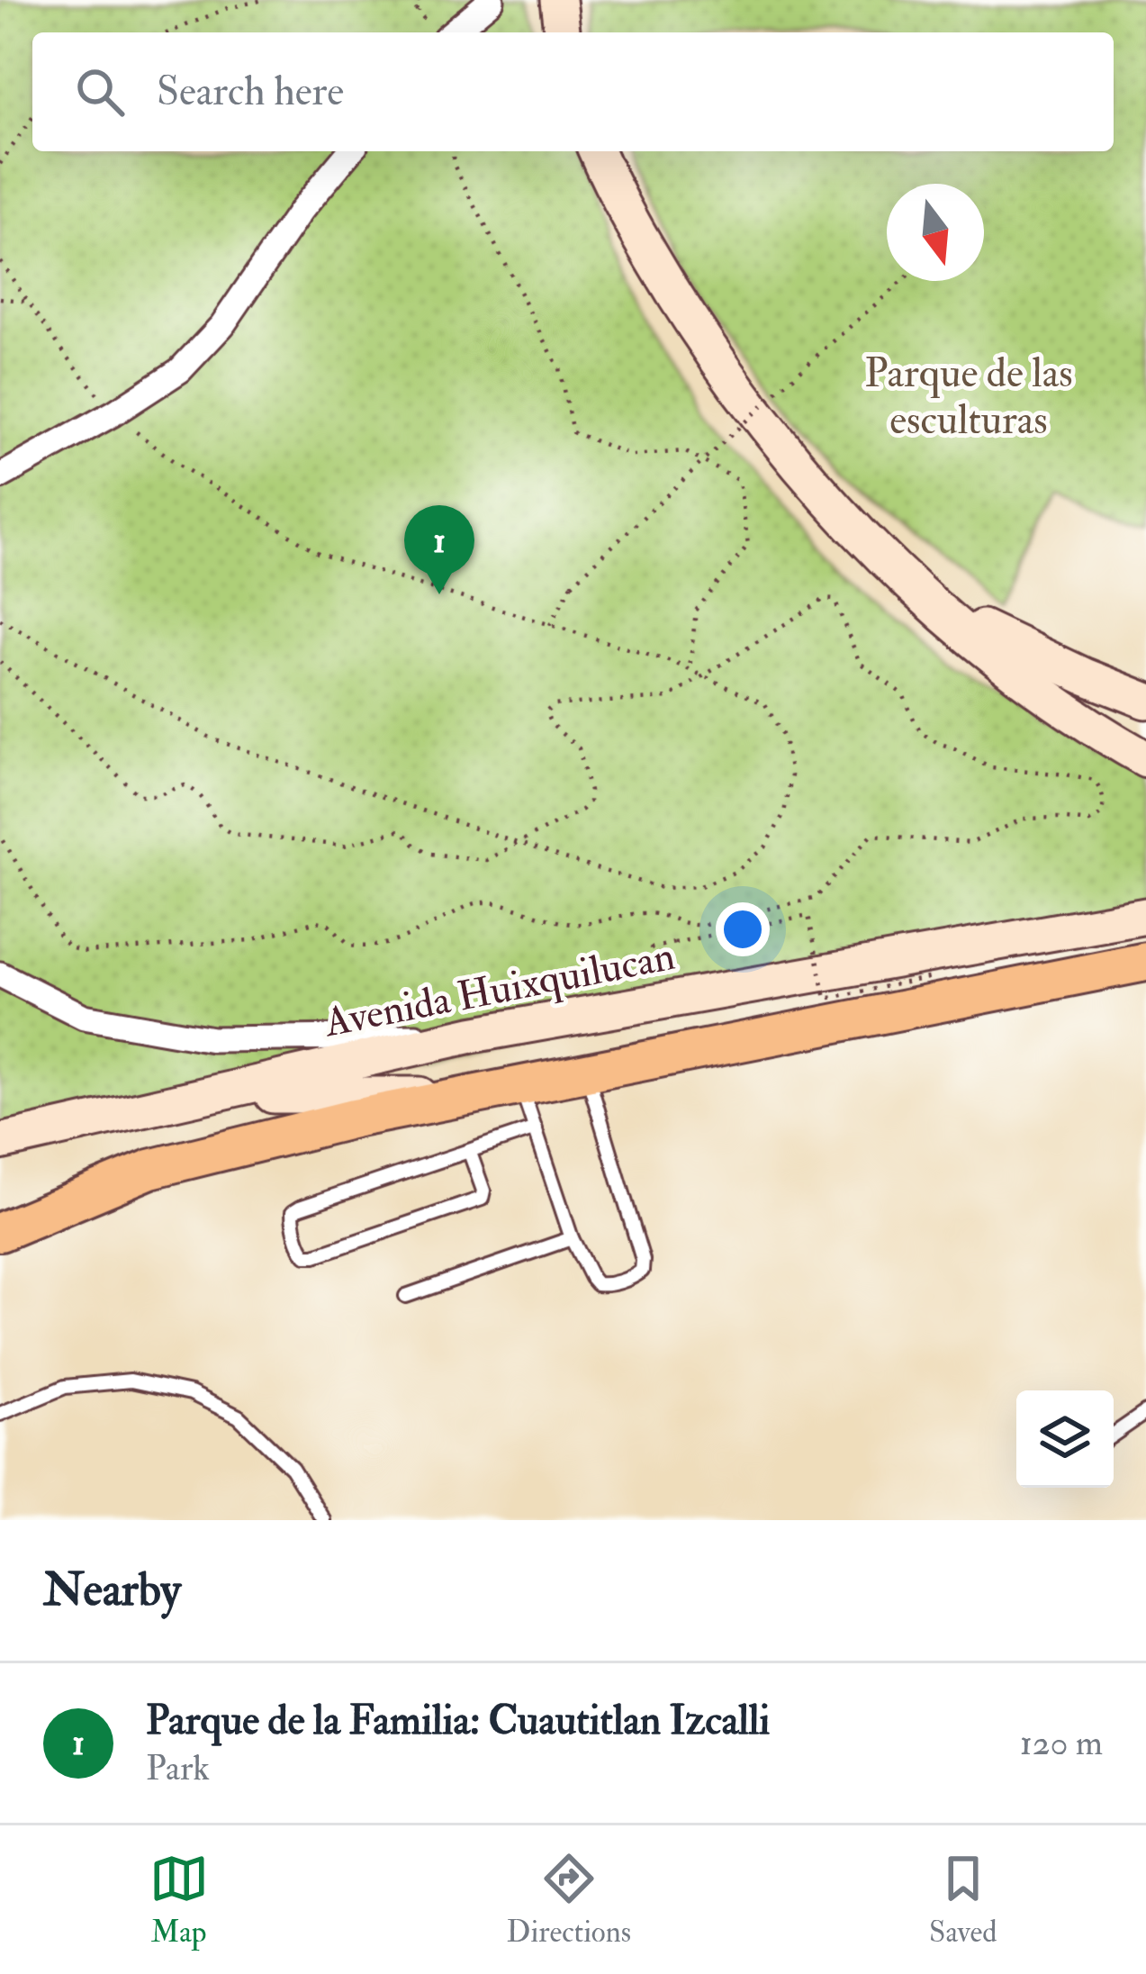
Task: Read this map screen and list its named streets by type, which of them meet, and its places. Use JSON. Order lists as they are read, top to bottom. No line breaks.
{"streets":{"main road":["Avenida Huixquilucan"]},"parks":["Parque de las esculturas"],"north":"bottom","page":{"search":"Search here","pins":"1","heading":"Nearby","list":[{"mark":"1","name":"Parque de la Familia: Cuautitlan Izcalli","note":"Park","value":"120 m"}],"nav":["Map","Directions","Saved"]}}
